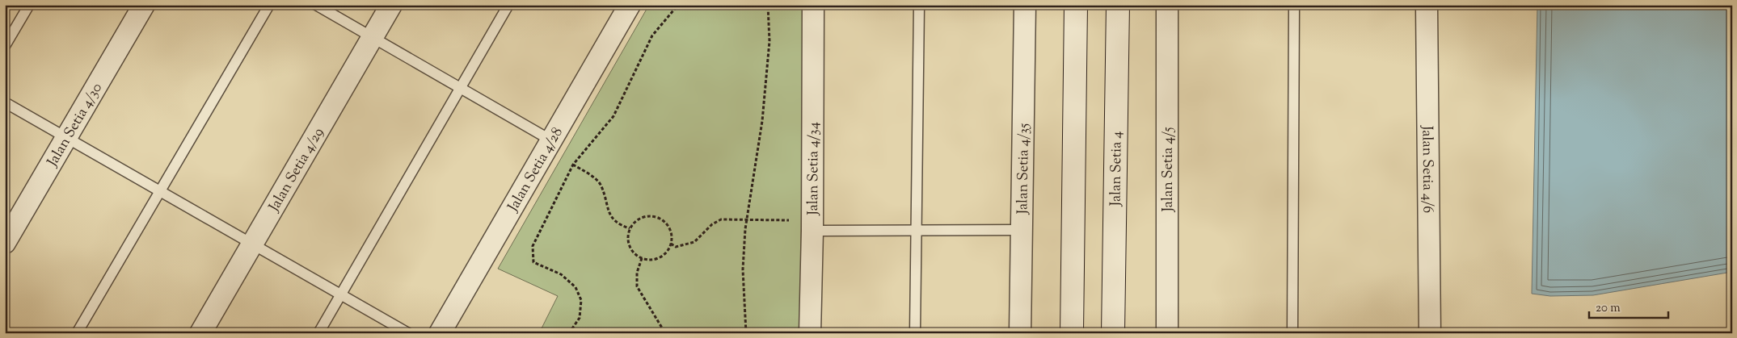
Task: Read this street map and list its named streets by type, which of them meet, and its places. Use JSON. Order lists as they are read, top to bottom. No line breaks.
{"streets":{"street":["Jalan Setia 4/30","Jalan Setia 4/35","Jalan Setia 4/29","Jalan Setia 4/28","Jalan Setia 4/34","Jalan Setia 4","Jalan Setia 4/5","Jalan Setia 4/6"]},"scale_bar":"20 m"}
